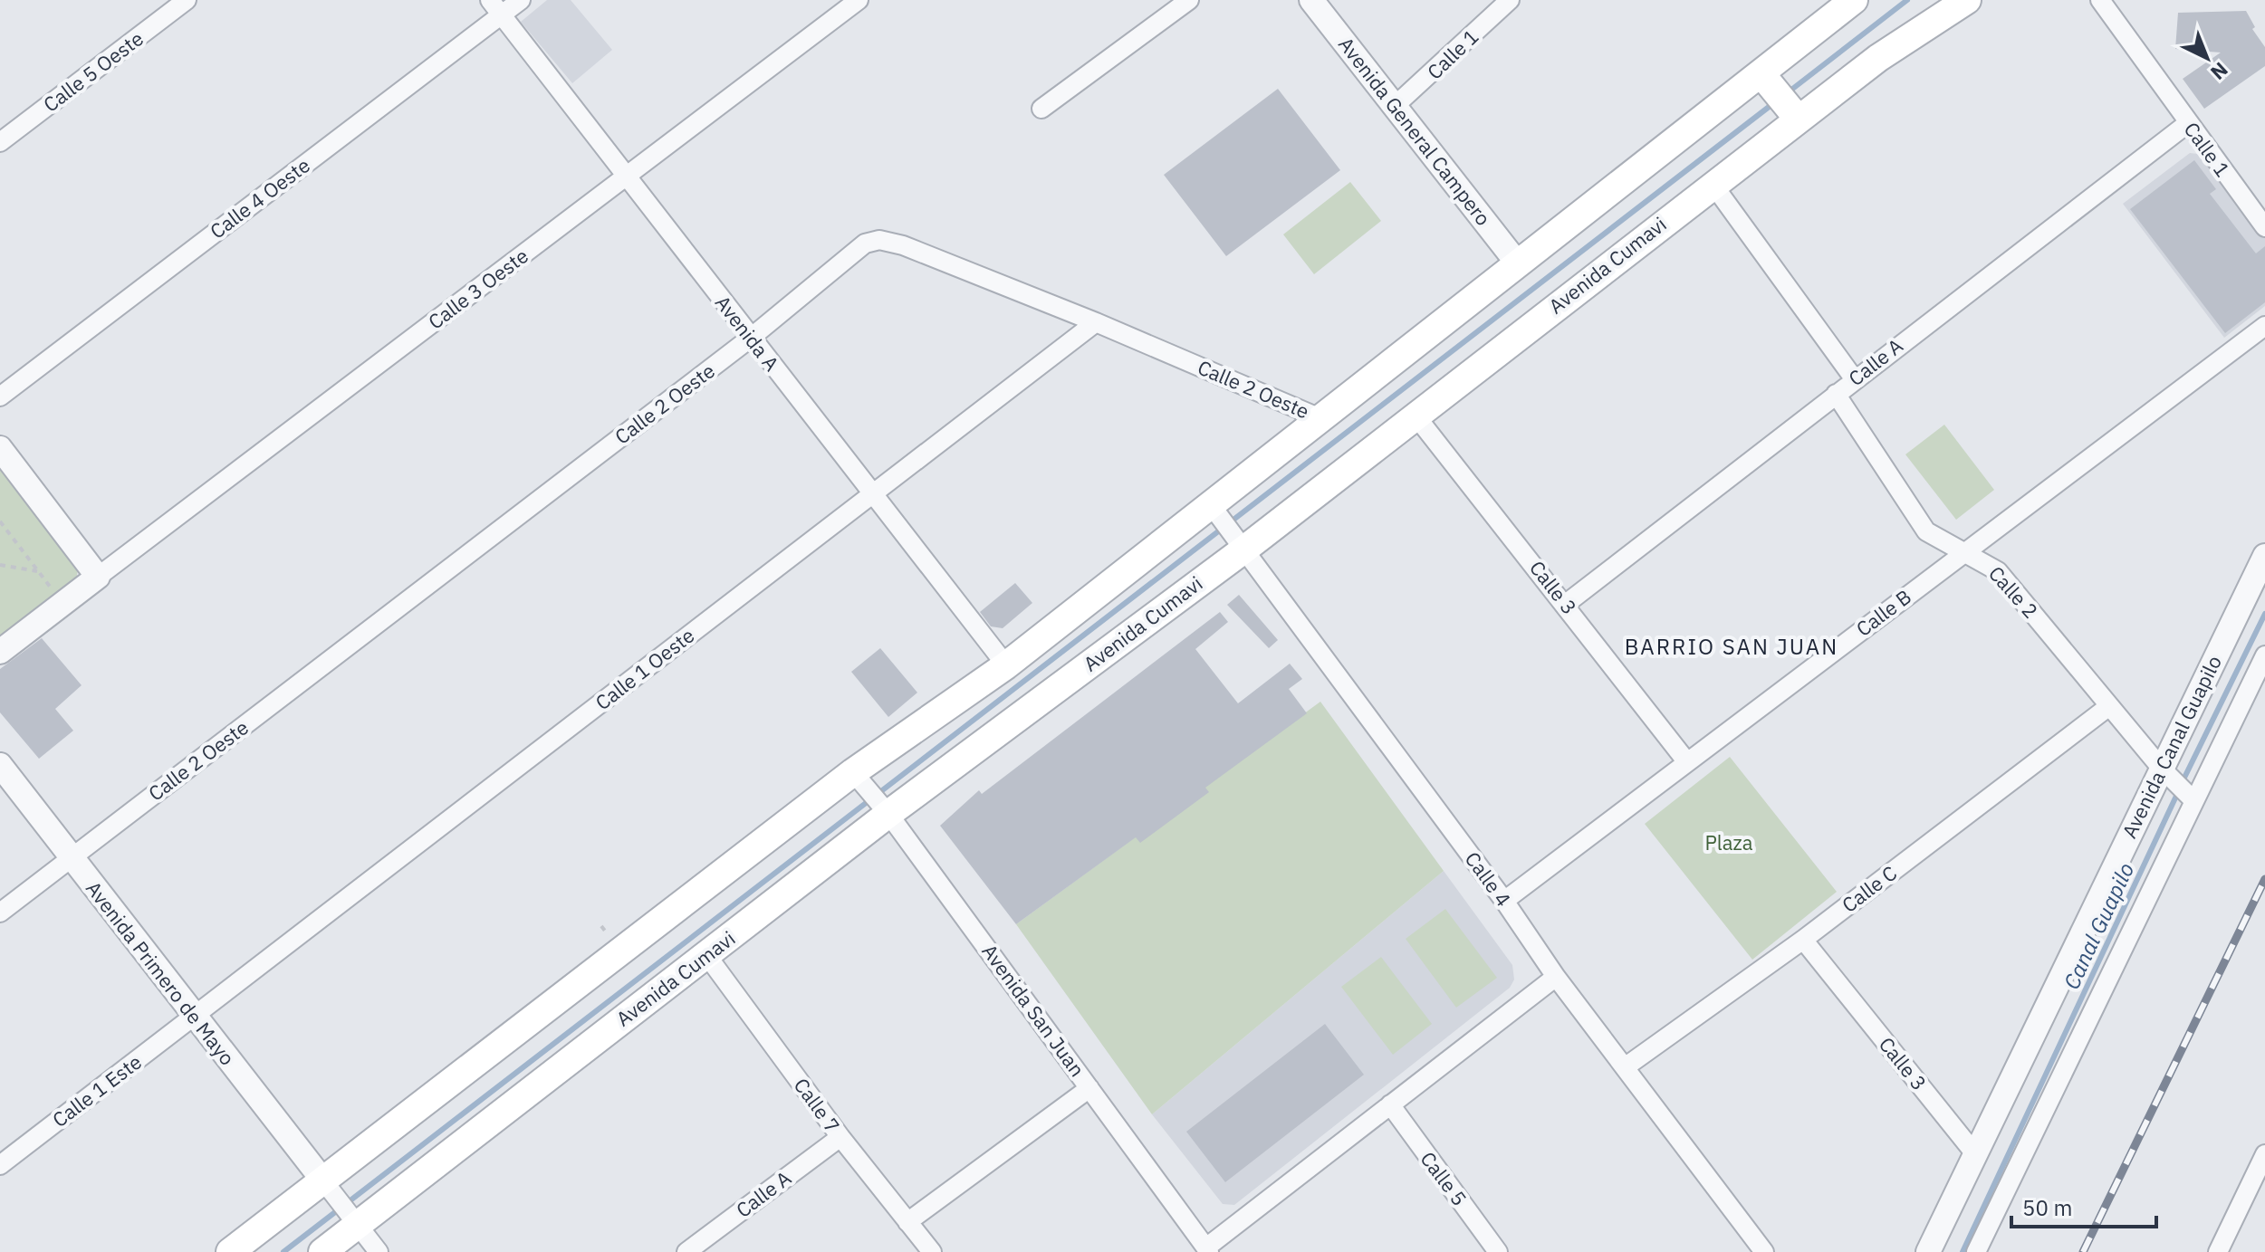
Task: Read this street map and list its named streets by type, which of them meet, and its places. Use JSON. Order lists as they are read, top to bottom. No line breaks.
{"streets":{"main road":["Avenida Cumavi"],"street":["Calle 1","Calle 5 Oeste","Avenida General Campero","Calle 4 Oeste","Calle 3 Oeste","Avenida A","Calle A","Calle 2 Oeste","Calle 3","Calle 2","Calle B","Calle 1 Oeste","Avenida Canal Guapilo","Calle 4","Calle C","Avenida Primero de Mayo","Avenida San Juan","Calle 1 Este","Calle 7","Calle 5"]},"crossings":[["Calle 1","Avenida General Campero"],["Calle 1","Calle A"],["Calle 4 Oeste","Avenida A"],["Avenida Cumavi","Calle 3"],["Avenida Cumavi","Calle 4"],["Avenida Cumavi","Avenida San Juan"],["Avenida Cumavi","Calle 7"],["Calle 3 Oeste","Avenida A"],["Avenida A","Calle 2 Oeste"],["Avenida A","Calle 1 Oeste"],["Calle A","Calle 3"],["Calle A","Calle 2"],["Calle A","Calle 7"],["Calle 2 Oeste","Calle 1 Oeste"],["Calle 2 Oeste","Avenida Primero de Mayo"],["Calle 3","Calle B"],["Calle 3","Avenida Canal Guapilo"],["Calle 3","Calle C"],["Calle 2","Calle B"],["Calle 2","Avenida Canal Guapilo"],["Calle 2","Calle C"],["Calle B","Calle 4"],["Calle 1 Oeste","Avenida Primero de Mayo"],["Calle 1 Oeste","Calle 1 Este"],["Calle 4","Calle C"],["Avenida Primero de Mayo","Calle 1 Este"]],"districts":["BARRIO SAN JUAN"],"water":["Canal Guapilo"],"parks":["Plaza"],"scale_bar":"50 m","north":"bottom right"}
